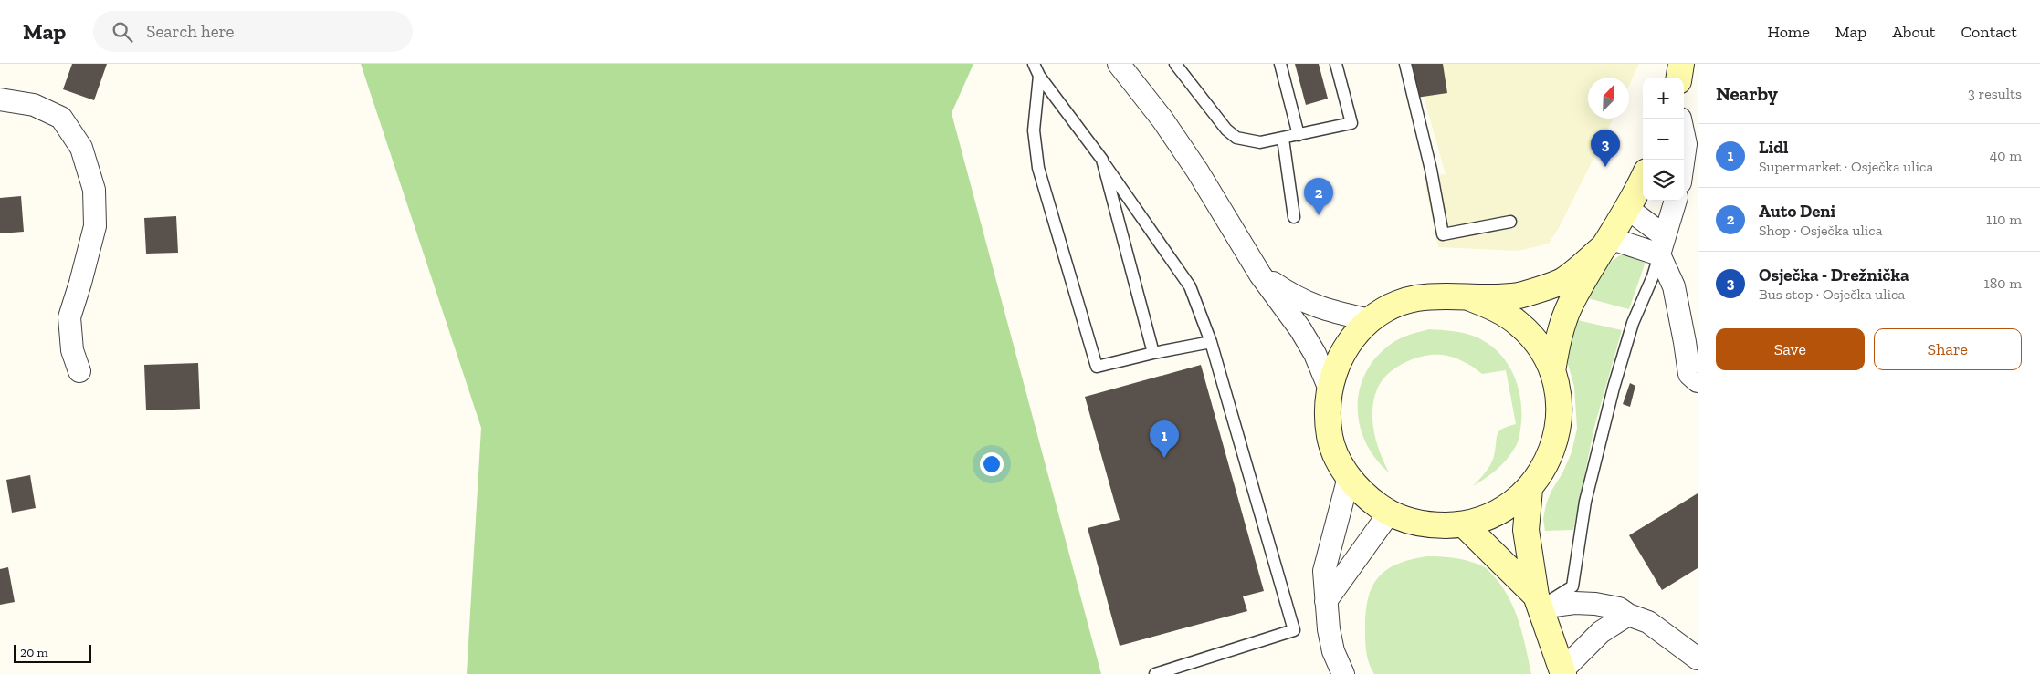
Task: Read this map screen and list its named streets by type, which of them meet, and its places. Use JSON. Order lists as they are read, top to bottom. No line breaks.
{"scale_bar":"20 m","north":"top right","page":{"header":"Map","search":"Search here","nav":["Home","Map","About","Contact"],"heading":["Nearby","3 results"],"map_buttons":["+","−"],"list":[{"mark":"1","name":"Lidl","note":"Supermarket · Osječka ulica","value":"40 m"},{"mark":"2","name":"Auto Deni","note":"Shop · Osječka ulica","value":"110 m"},{"mark":"3","name":"Osječka - Drežnička","note":"Bus stop · Osječka ulica","value":"180 m"}],"pins":["3","2","1"],"buttons":["Save","Share"],"scale":"20 m"}}
